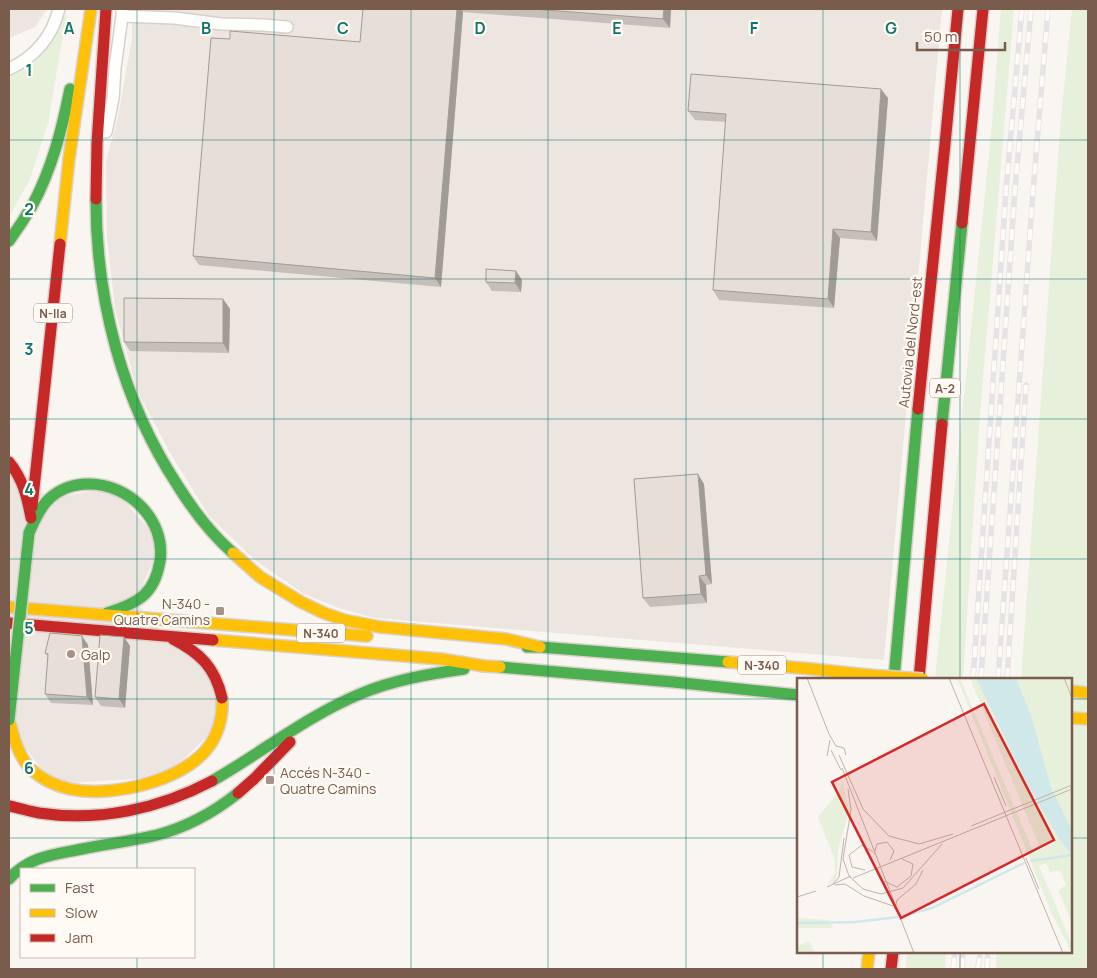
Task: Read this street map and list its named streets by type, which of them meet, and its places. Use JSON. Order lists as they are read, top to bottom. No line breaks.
{"streets":{"main road":["N-IIa","Autovia del Nord-est","A-2","N-340"]},"places":{"transit":["N-340 - Quatre Camins","Accés N-340 - Quatre Camins"],"other":["Galp"]},"legend":["Fast","Slow","Jam"],"scale_bar":"50 m","grid":{"columns":["A","B","C","D","E","F","G"],"rows":["1","2","3","4","5","6"]}}
